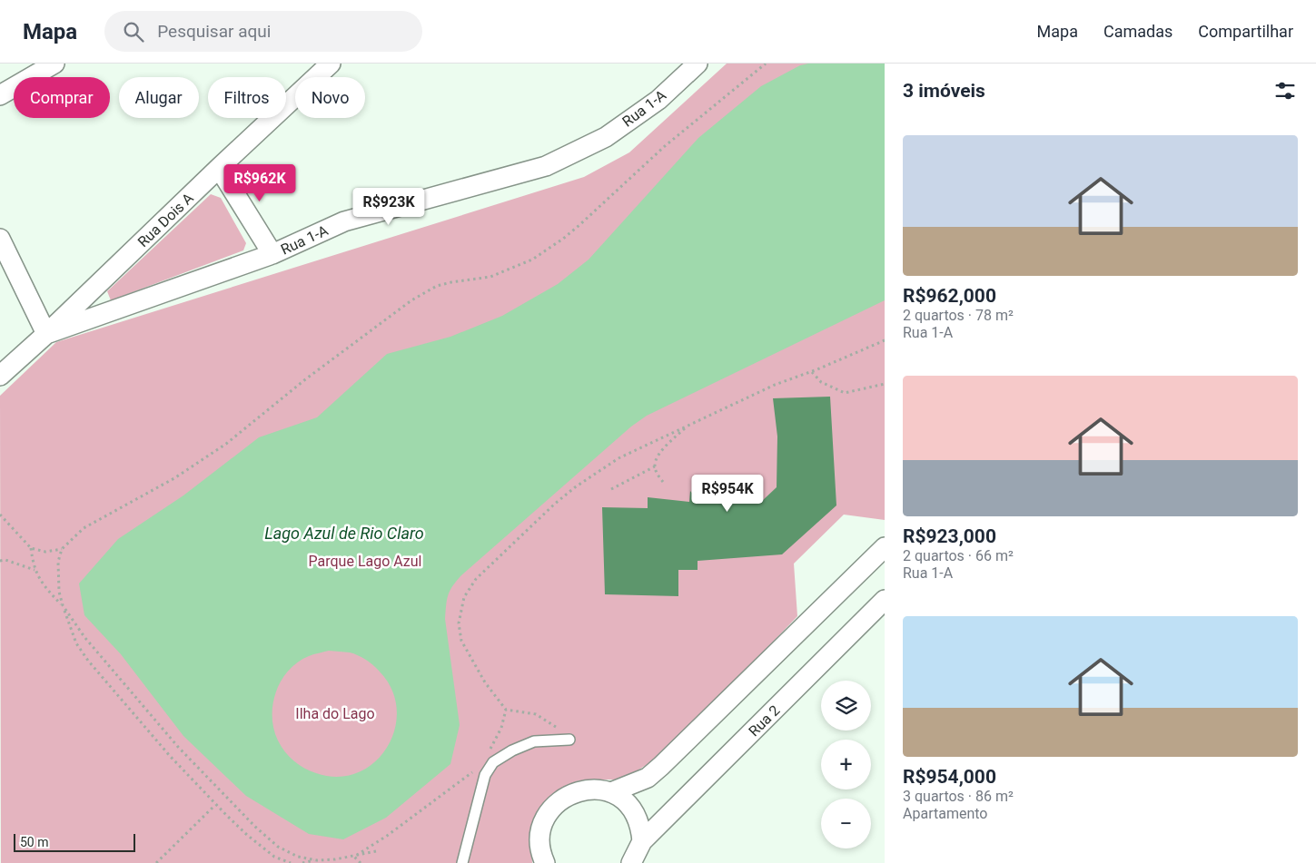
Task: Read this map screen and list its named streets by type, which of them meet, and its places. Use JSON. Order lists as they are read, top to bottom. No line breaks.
{"streets":{"street":["Rua 1-A","Rua Dois A","Rua 2"]},"crossings":[["Rua 1-A","Rua Dois A"]],"water":["Lago Azul de Rio Claro"],"parks":["Parque Lago Azul","Ilha do Lago"],"scale_bar":"50 m","page":{"header":"Mapa","search":"Pesquisar aqui","nav":["Mapa","Camadas","Compartilhar"],"heading":"3 imóveis","chip":["Comprar","Alugar","Filtros","Novo"],"list":[{"name":"R$962,000","note":"2 quartos · 78 m² · Rua 1-A"},{"name":"R$923,000","note":"2 quartos · 66 m² · Rua 1-A"},{"name":"R$954,000","note":"3 quartos · 86 m² · Apartamento"}],"price":["R$962K","R$923K","R$954K"],"map_buttons":["+","−"],"scale":"50 m"}}
